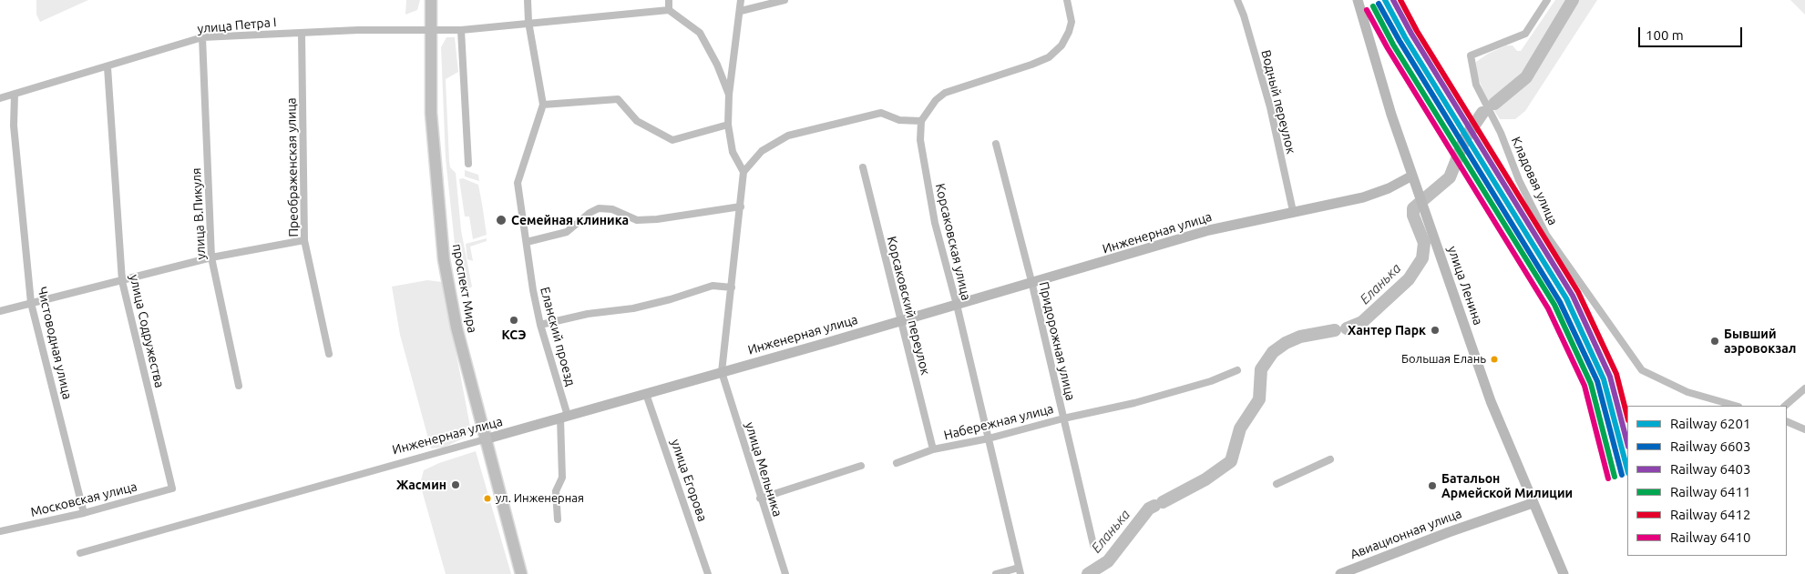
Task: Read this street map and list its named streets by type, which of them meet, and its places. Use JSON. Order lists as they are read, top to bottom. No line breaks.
{"streets":{"main road":["проспект Мира"],"street":["улица Петра I","Водный переулок","Преображенская улица","Кладовая улица","улица В.Пикуля","Инженерная улица","Корсаковская улица","улица Ленина","Корсаковский переулок","улица Содружества","Еланский проезд","Придорожная улица","Чистоводная улица","Набережная улица","улица Мельника","улица Егорова","Московская улица","Авиационная улица"]},"crossings":[["улица Петра I","Преображенская улица"],["улица Петра I","улица В.Пикуля"],["улица Петра I","проспект Мира"],["улица Петра I","улица Содружества"],["улица Петра I","Еланский проезд"],["улица Петра I","Чистоводная улица"],["Водный переулок","Инженерная улица"],["Инженерная улица","Корсаковская улица"],["Инженерная улица","улица Ленина"],["Инженерная улица","проспект Мира"],["Инженерная улица","Корсаковский переулок"],["Инженерная улица","Еланский проезд"],["Инженерная улица","Придорожная улица"],["Инженерная улица","улица Мельника"],["Инженерная улица","улица Егорова"],["Корсаковская улица","Набережная улица"],["улица Ленина","Авиационная улица"],["Корсаковский переулок","Набережная улица"],["улица Содружества","Московская улица"],["Придорожная улица","Набережная улица"],["Чистоводная улица","Московская улица"]],"water":["Еланька"],"places":["Семейная клиника","КСЭ","Хантер Парк","Бывший аэровокзал","Большая Елань","Жасмин","Батальон Армейской Милиции","ул. Инженерная"],"lines":["rail line 6201","rail line 6403","rail line 6412","rail line 6603","rail line 6411","rail line 6410"],"legend":["Railway 6201","Railway 6603","Railway 6403","Railway 6411","Railway 6412","Railway 6410"],"scale_bar":"100 m"}
